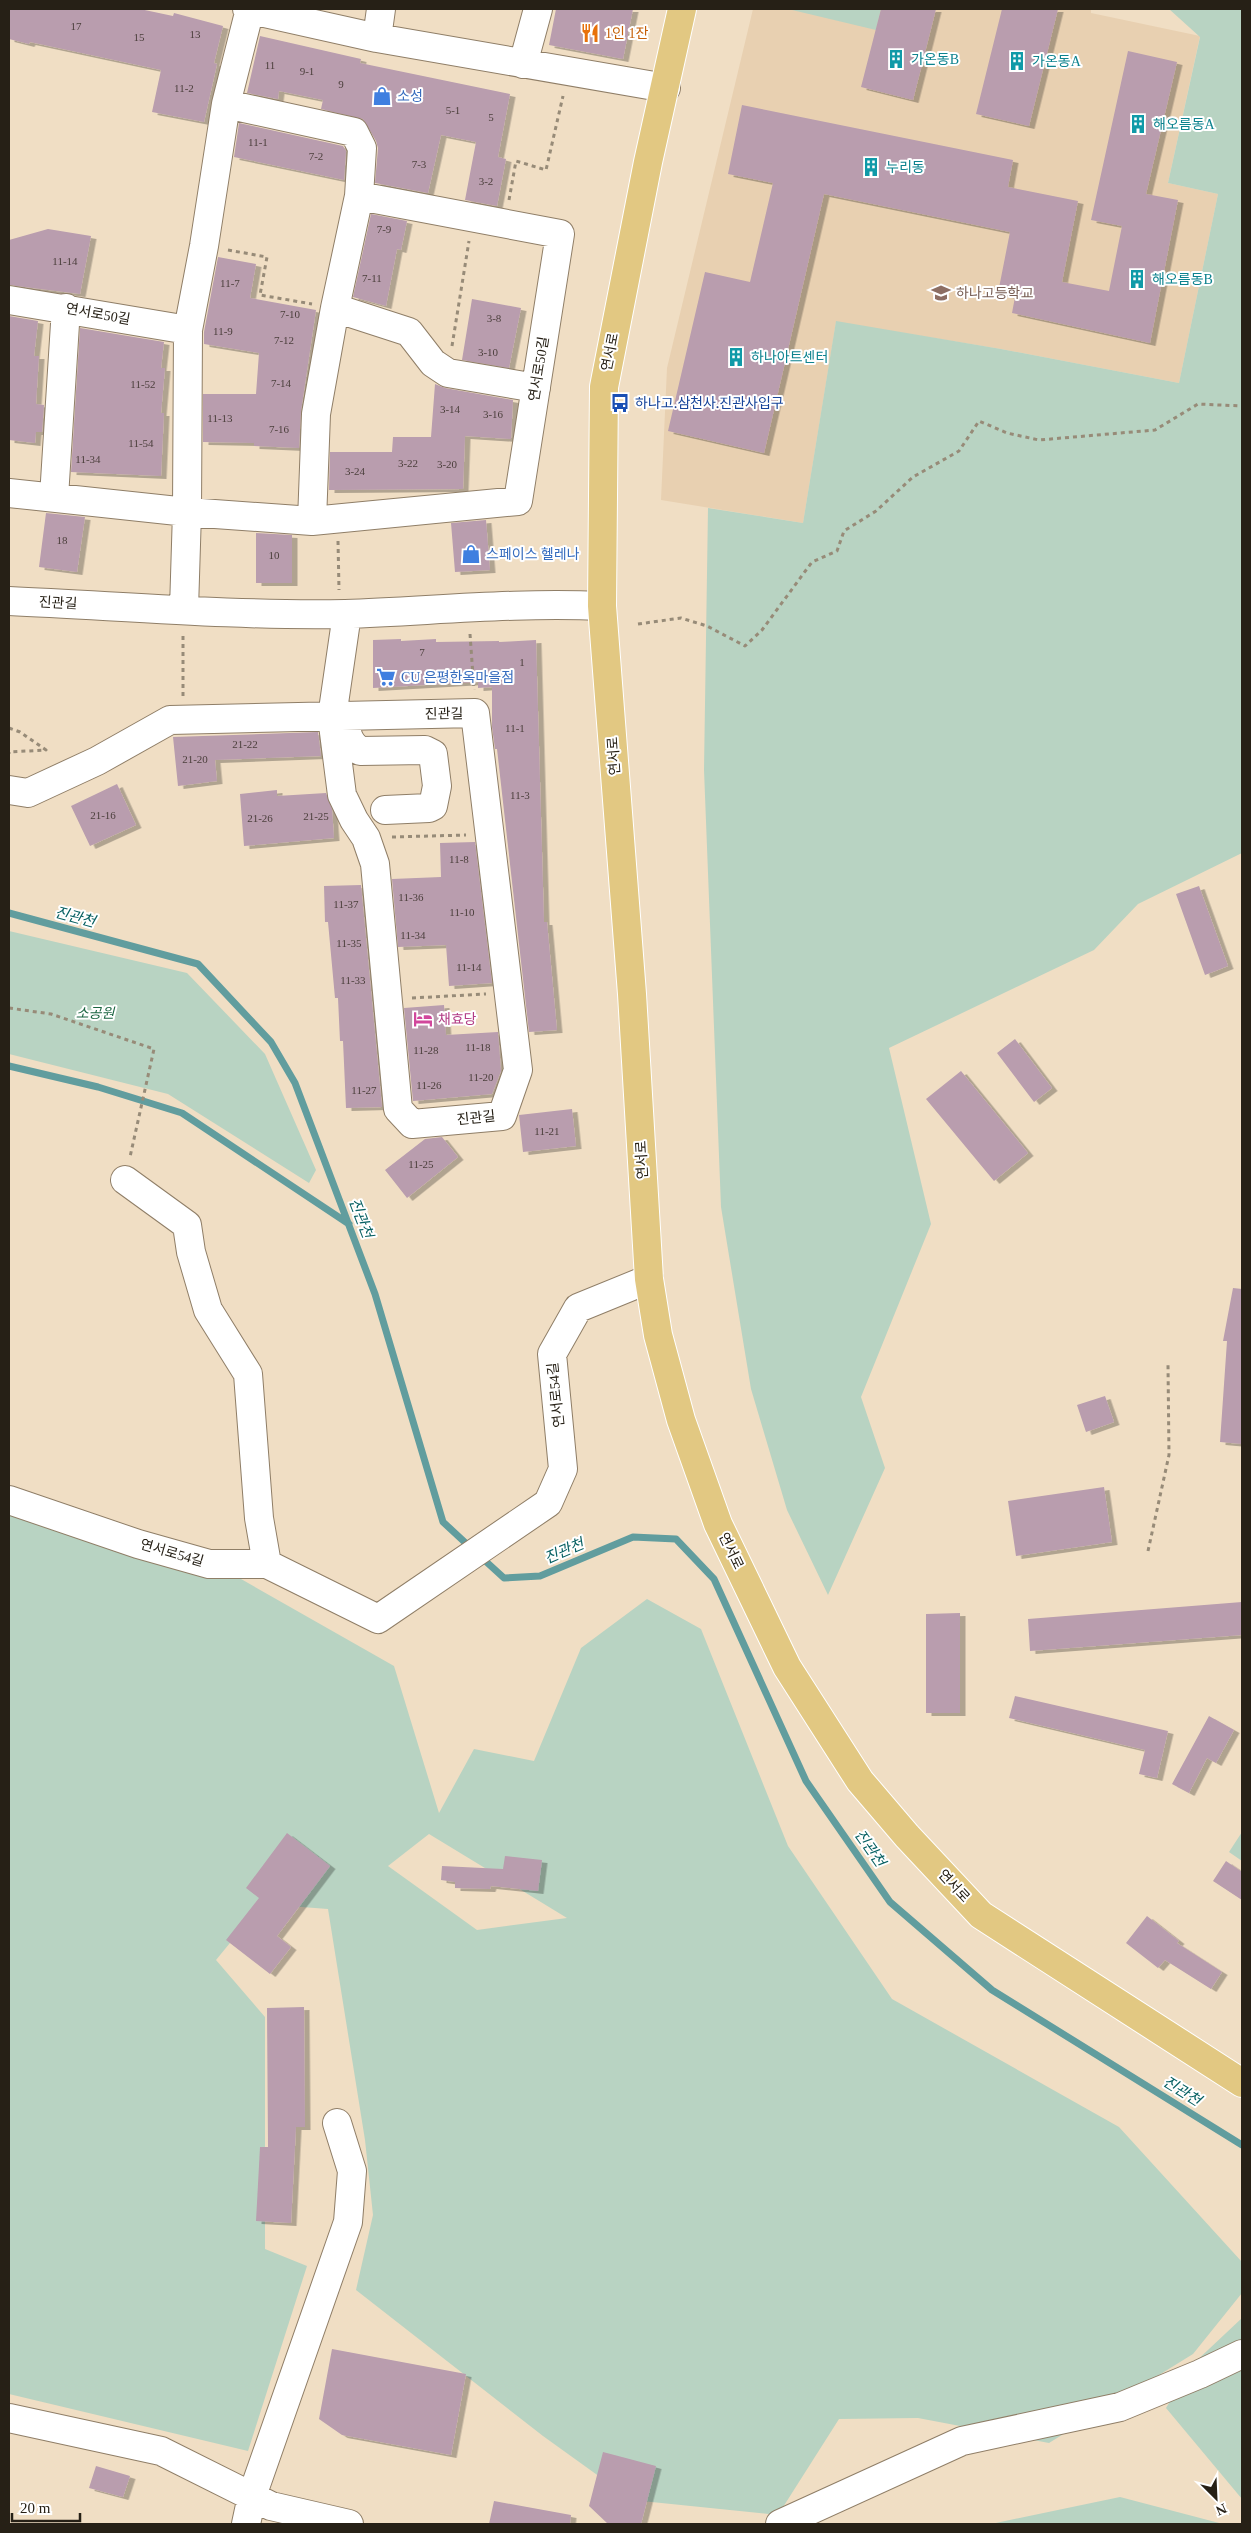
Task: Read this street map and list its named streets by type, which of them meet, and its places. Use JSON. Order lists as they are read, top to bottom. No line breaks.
{"streets":{"main road":["연서로"],"street":["연서로50길","진관길","연서로54길"]},"crossings":[["연서로","진관길"],["연서로","연서로54길"]],"water":["진관천"],"parks":["소공원"],"places":{"restaurant":["1인 1잔"],"building":["가온동B","가온동A","해오름동A","누리동","해오름동B","하나아트센터"],"shop":["소성","스페이스 헬레나"],"school or university":["하나고등학교"],"bus stop":["하나고.삼천사.진관사입구"],"supermarket":["CU 은평한옥마을점"],"hotel":["채효당"]},"house_numbers":["17","13","15","11","9-1","9","11-2","5-1","5","11-1","7-2","7-3","3-2","7-9","11-14","7-11","11-7","7-10","3-8","11-9","7-12","3-10","7-14","11-52","3-14","3-16","11-13","7-16","11-54","11-34","3-22","3-20","3-24","18","10","7","1","11-1","21-22","21-20","11-3","21-16","21-25","21-26","11-8","11-36","11-37","11-10","11-34","11-35","11-14","11-33","11-18","11-28","11-20","11-26","11-27","11-21","11-25"],"scale_bar":"20 m","north":"bottom right"}
